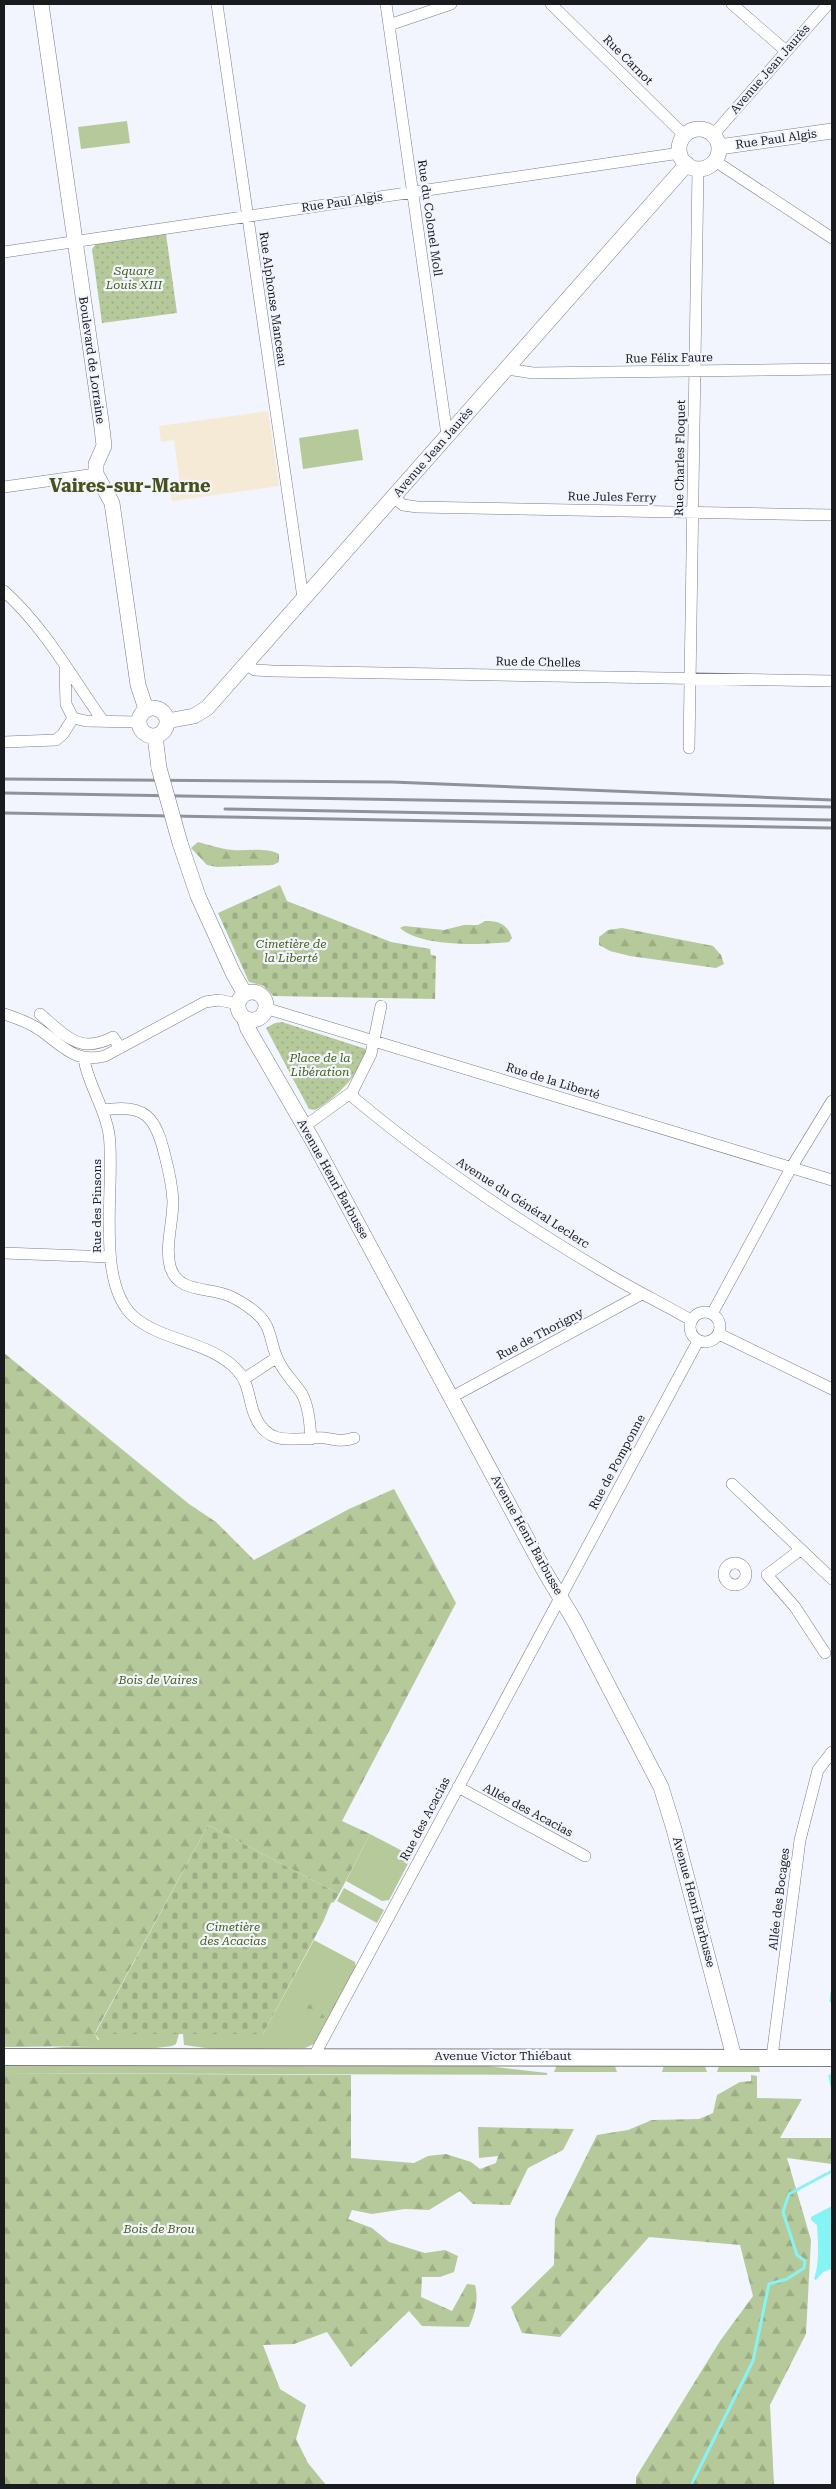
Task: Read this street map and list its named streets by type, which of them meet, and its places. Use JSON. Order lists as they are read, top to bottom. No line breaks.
{"streets":{"main road":["Avenue Jean Jaurès","Rue Paul Algis","Boulevard de Lorraine","Avenue Henri Barbusse","Avenue Victor Thiébaut"],"street":["Rue Carnot","Rue du Colonel Moll","Rue Alphonse Manceau","Rue Félix Faure","Rue Charles Floquet","Rue Jules Ferry","Rue de Chelles","Rue de la Liberté","Avenue du Général Leclerc","Rue des Pinsons","Rue de Thorigny","Rue de Pomponne","Allée des Acacias","Rue des Acacias","Allée des Bocages"]},"crossings":[["Rue Carnot","Avenue Jean Jaurès"],["Rue Carnot","Rue Paul Algis"],["Rue Carnot","Rue Charles Floquet"],["Avenue Jean Jaurès","Rue Paul Algis"],["Avenue Jean Jaurès","Rue du Colonel Moll"],["Avenue Jean Jaurès","Rue Alphonse Manceau"],["Avenue Jean Jaurès","Rue Félix Faure"],["Avenue Jean Jaurès","Rue Charles Floquet"],["Avenue Jean Jaurès","Rue Jules Ferry"],["Avenue Jean Jaurès","Rue de Chelles"],["Rue Paul Algis","Rue du Colonel Moll"],["Rue Paul Algis","Rue Alphonse Manceau"],["Rue Paul Algis","Boulevard de Lorraine"],["Rue Paul Algis","Rue Charles Floquet"],["Rue Félix Faure","Rue Charles Floquet"],["Rue Charles Floquet","Rue Jules Ferry"],["Rue Charles Floquet","Rue de Chelles"],["Rue de la Liberté","Avenue Henri Barbusse"],["Rue de la Liberté","Rue des Pinsons"],["Avenue Henri Barbusse","Rue de Thorigny"],["Avenue Henri Barbusse","Rue de Pomponne"],["Avenue Henri Barbusse","Rue des Acacias"],["Avenue Henri Barbusse","Avenue Victor Thiébaut"],["Avenue du Général Leclerc","Rue de Thorigny"],["Avenue du Général Leclerc","Rue de Pomponne"],["Rue de Pomponne","Rue des Acacias"],["Allée des Acacias","Rue des Acacias"],["Rue des Acacias","Avenue Victor Thiébaut"],["Allée des Bocages","Avenue Victor Thiébaut"]],"districts":["Vaires-sur-Marne"],"parks":["Square Louis XIII","Cimetière de la Liberté","Place de la Libération","Bois de Vaires","Cimetière des Acacias","Bois de Brou"]}
